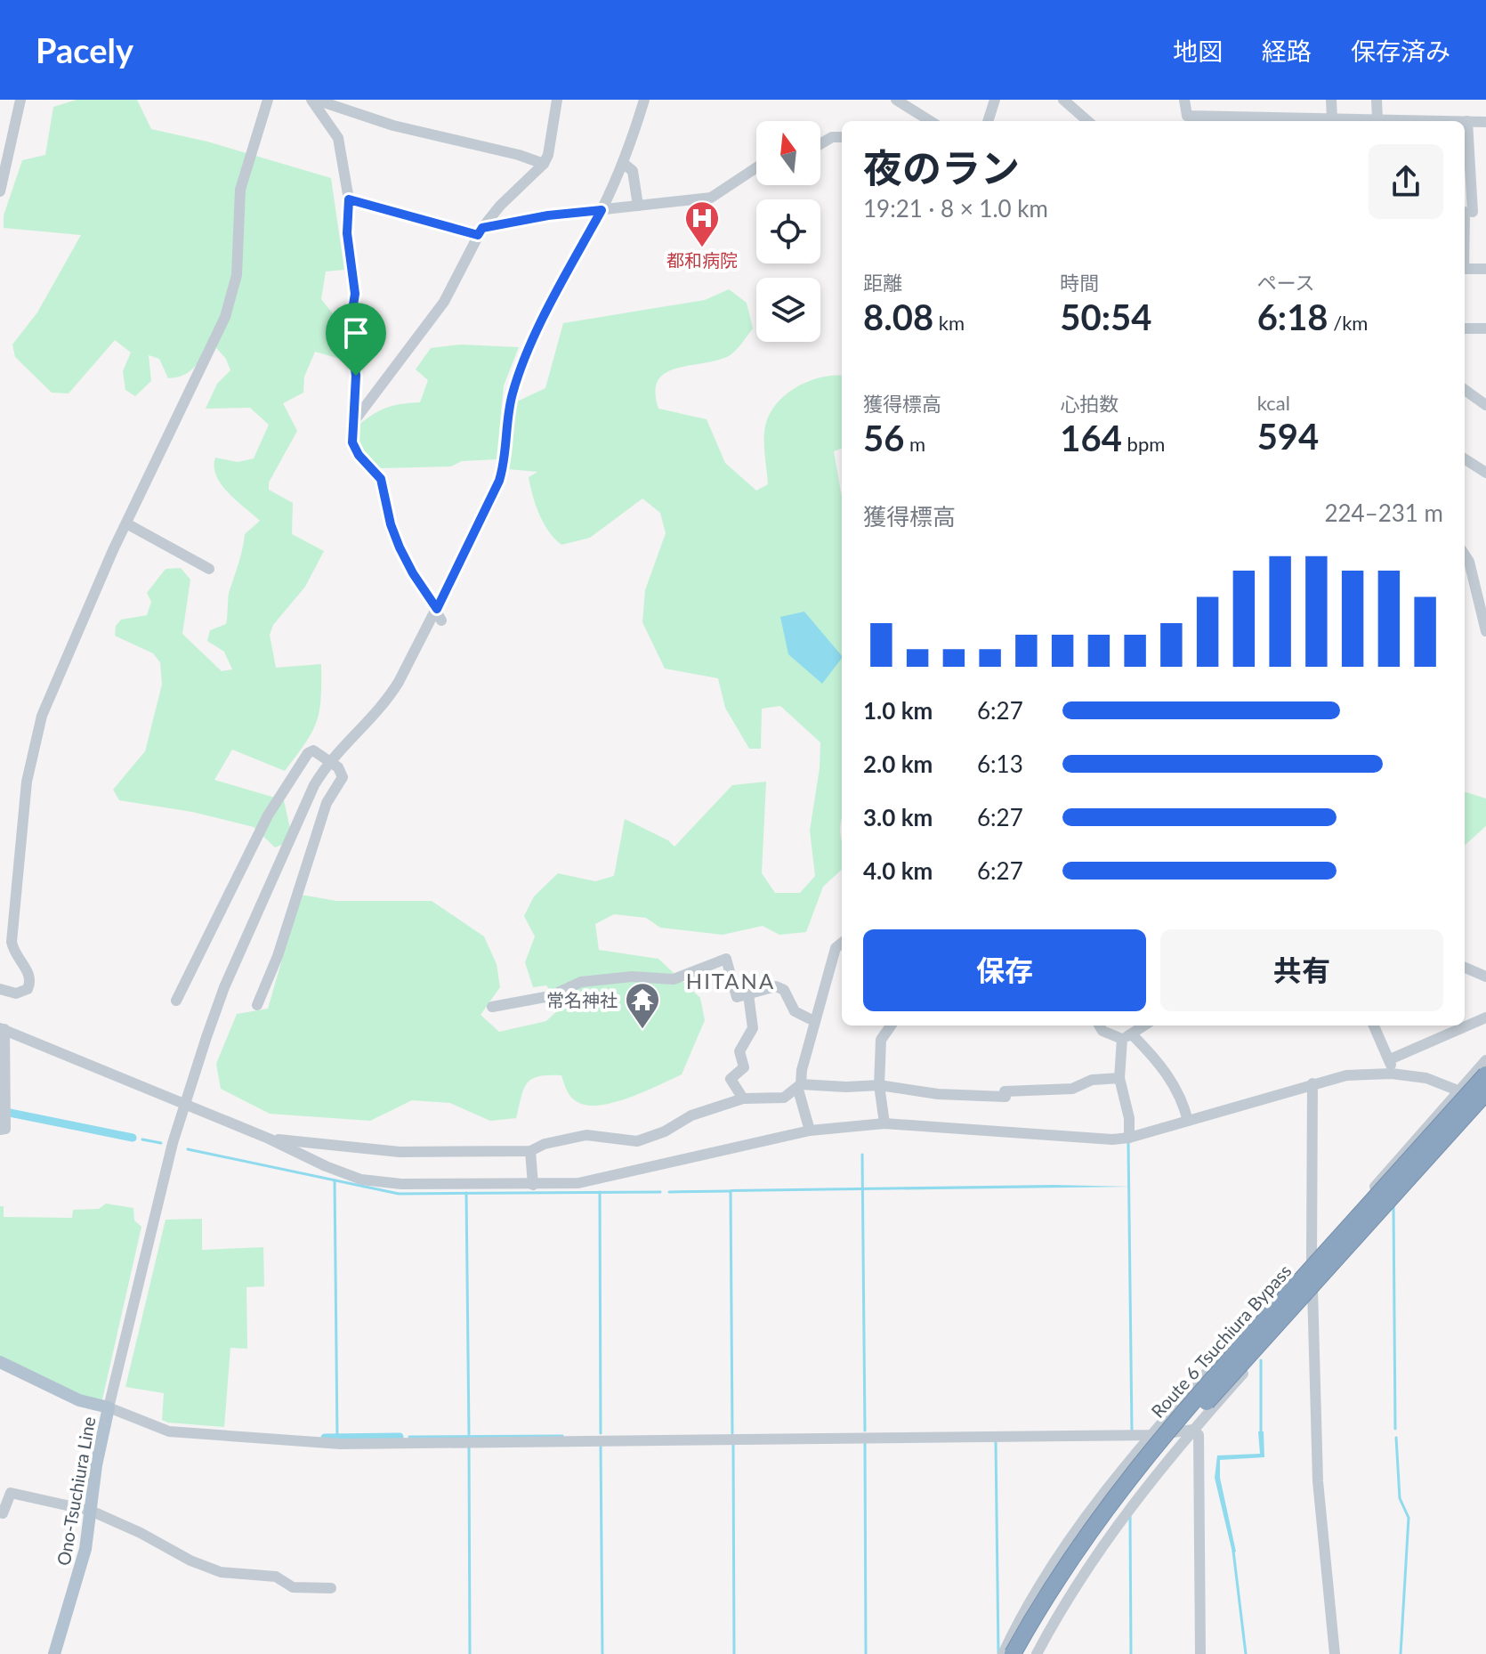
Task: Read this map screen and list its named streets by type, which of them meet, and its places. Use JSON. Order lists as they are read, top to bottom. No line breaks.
{"streets":{"highway":["Route 6 Tsuchiura Bypass"],"main road":["Ono-Tsuchiura Line"]},"districts":["HITANA"],"places":{"hospital":["都和病院"],"temple":["常名神社"]},"north":"top","page":{"header":"Pacely","nav":["地図","経路","保存済み"],"heading":["夜のラン","19:21 · 8 × 1.0 km"],"stats":[["距離","8.08 km"],["時間","50:54"],["ペース","6:18 /km"],["獲得標高","56 m"],["心拍数","164 bpm"],["kcal","594"]],"chart":["獲得標高","224–231 m"],"list":[{"name":"1.0 km","note":"6:27"},{"name":"2.0 km","note":"6:13"},{"name":"3.0 km","note":"6:27"},{"name":"4.0 km","note":"6:27"}],"buttons":["保存","共有"]}}
